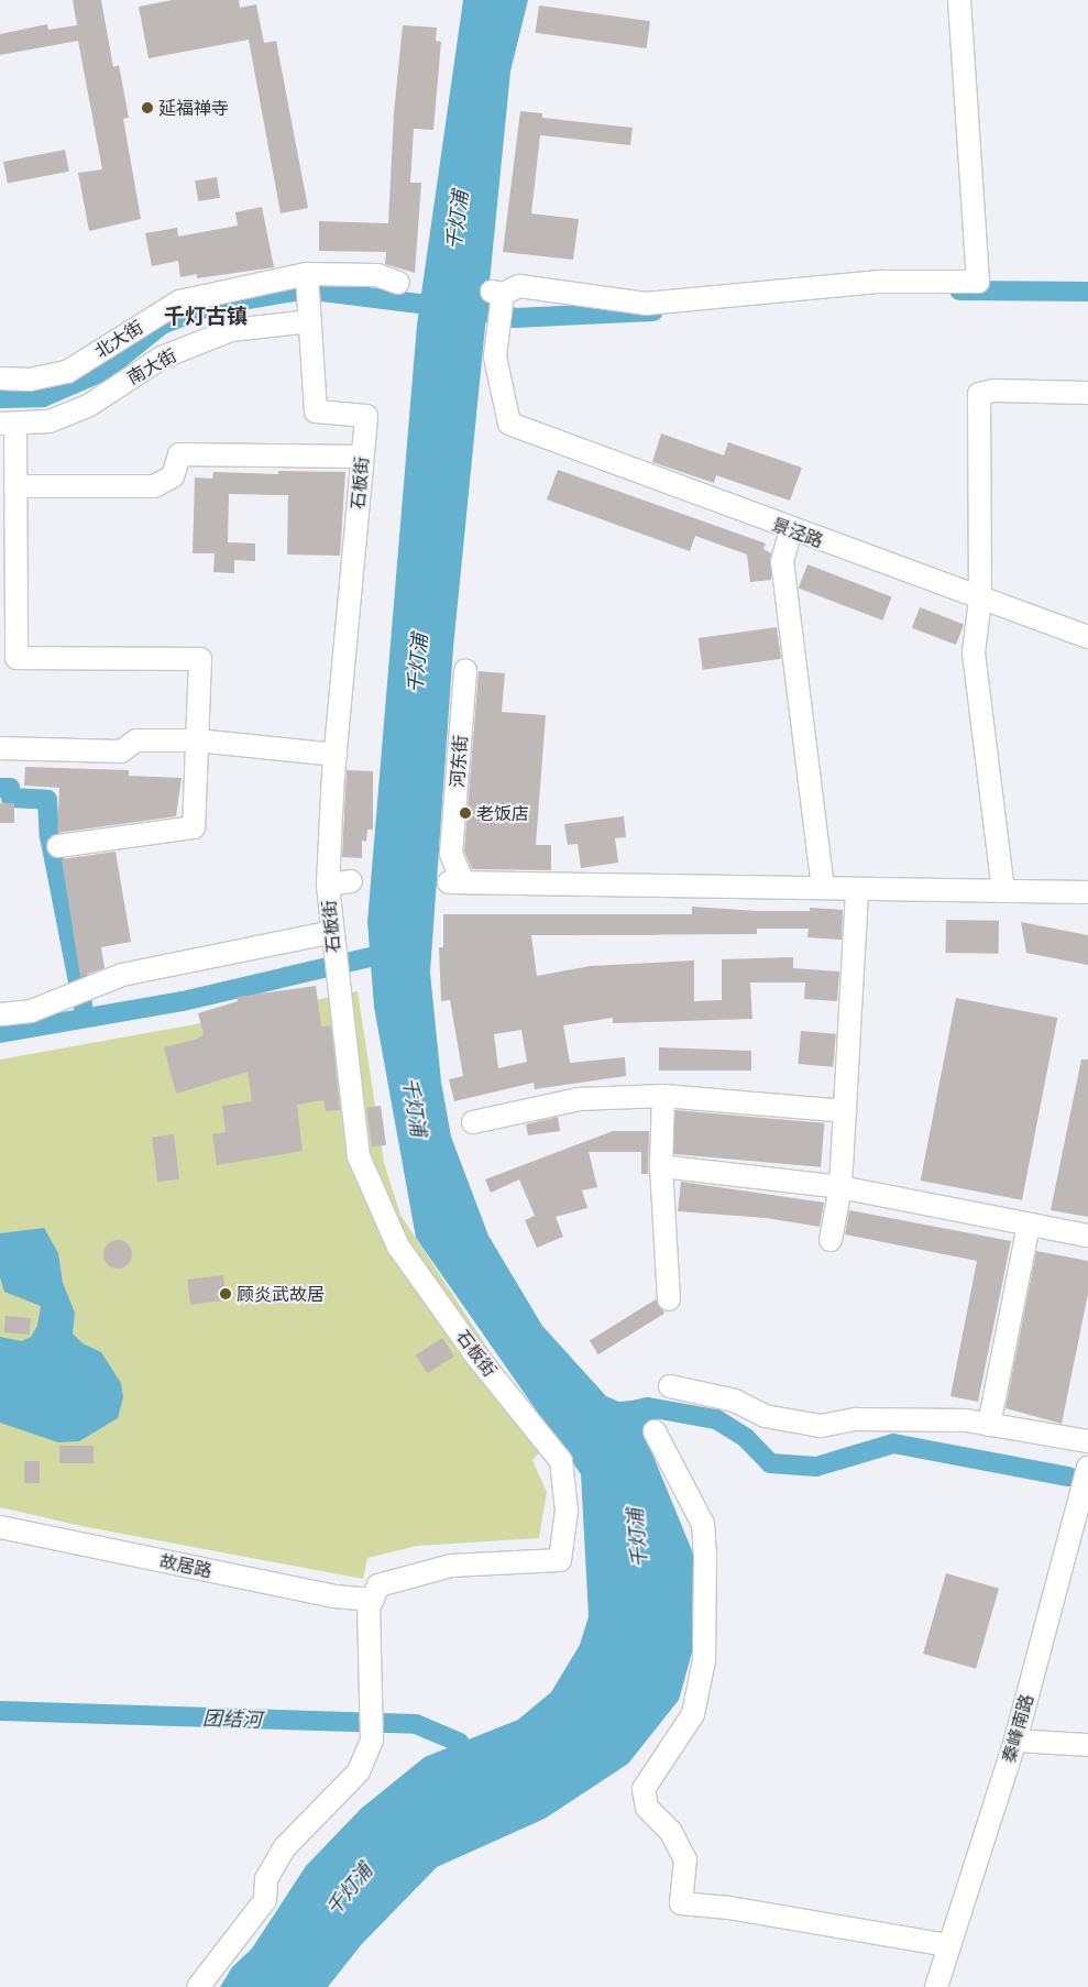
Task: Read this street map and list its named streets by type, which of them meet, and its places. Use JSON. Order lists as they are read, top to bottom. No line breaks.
{"streets":{"street":["北大街","南大街","石板街","景泾路","河东街","故居路","秦峰南路"]},"crossings":[["北大街","石板街"],["南大街","石板街"],["石板街","故居路"]],"districts":["千灯古镇"],"water":["千灯浦","团结河"],"places":["延福禅寺","老饭店","顾炎武故居"]}
